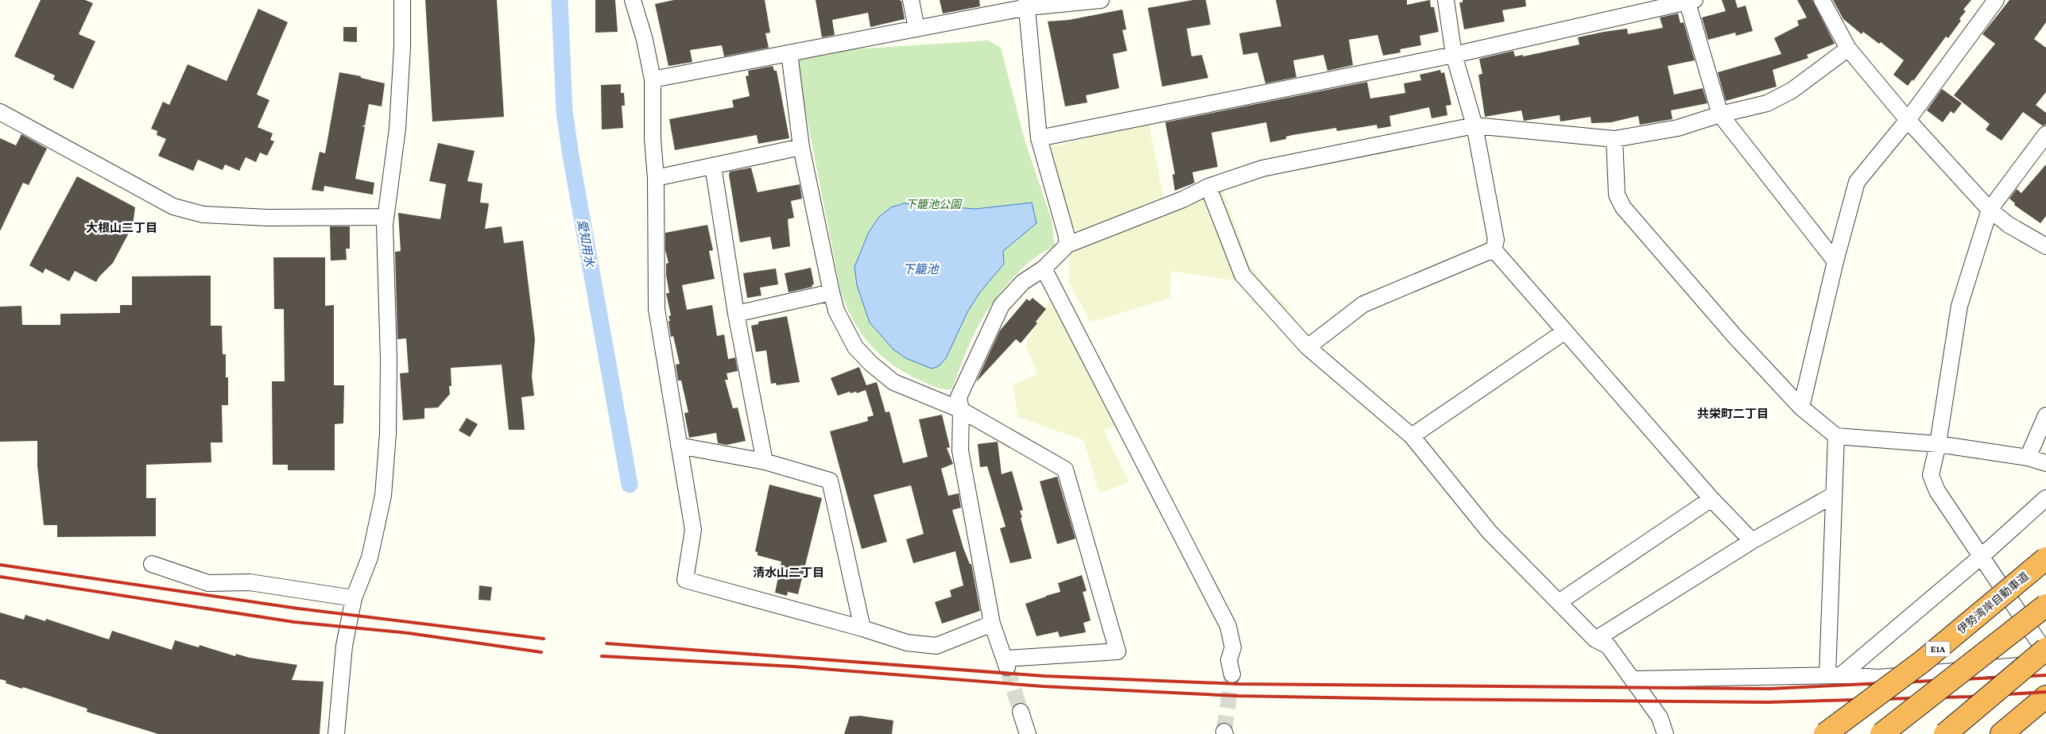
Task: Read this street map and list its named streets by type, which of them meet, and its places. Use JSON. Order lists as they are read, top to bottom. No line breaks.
{"streets":{"highway":["伊勢湾岸自動車道","E1A"]},"districts":["大根山二丁目","共栄町二丁目","清水山二丁目"],"water":["愛知用水","下籠池"],"parks":["下籠池公園"]}
